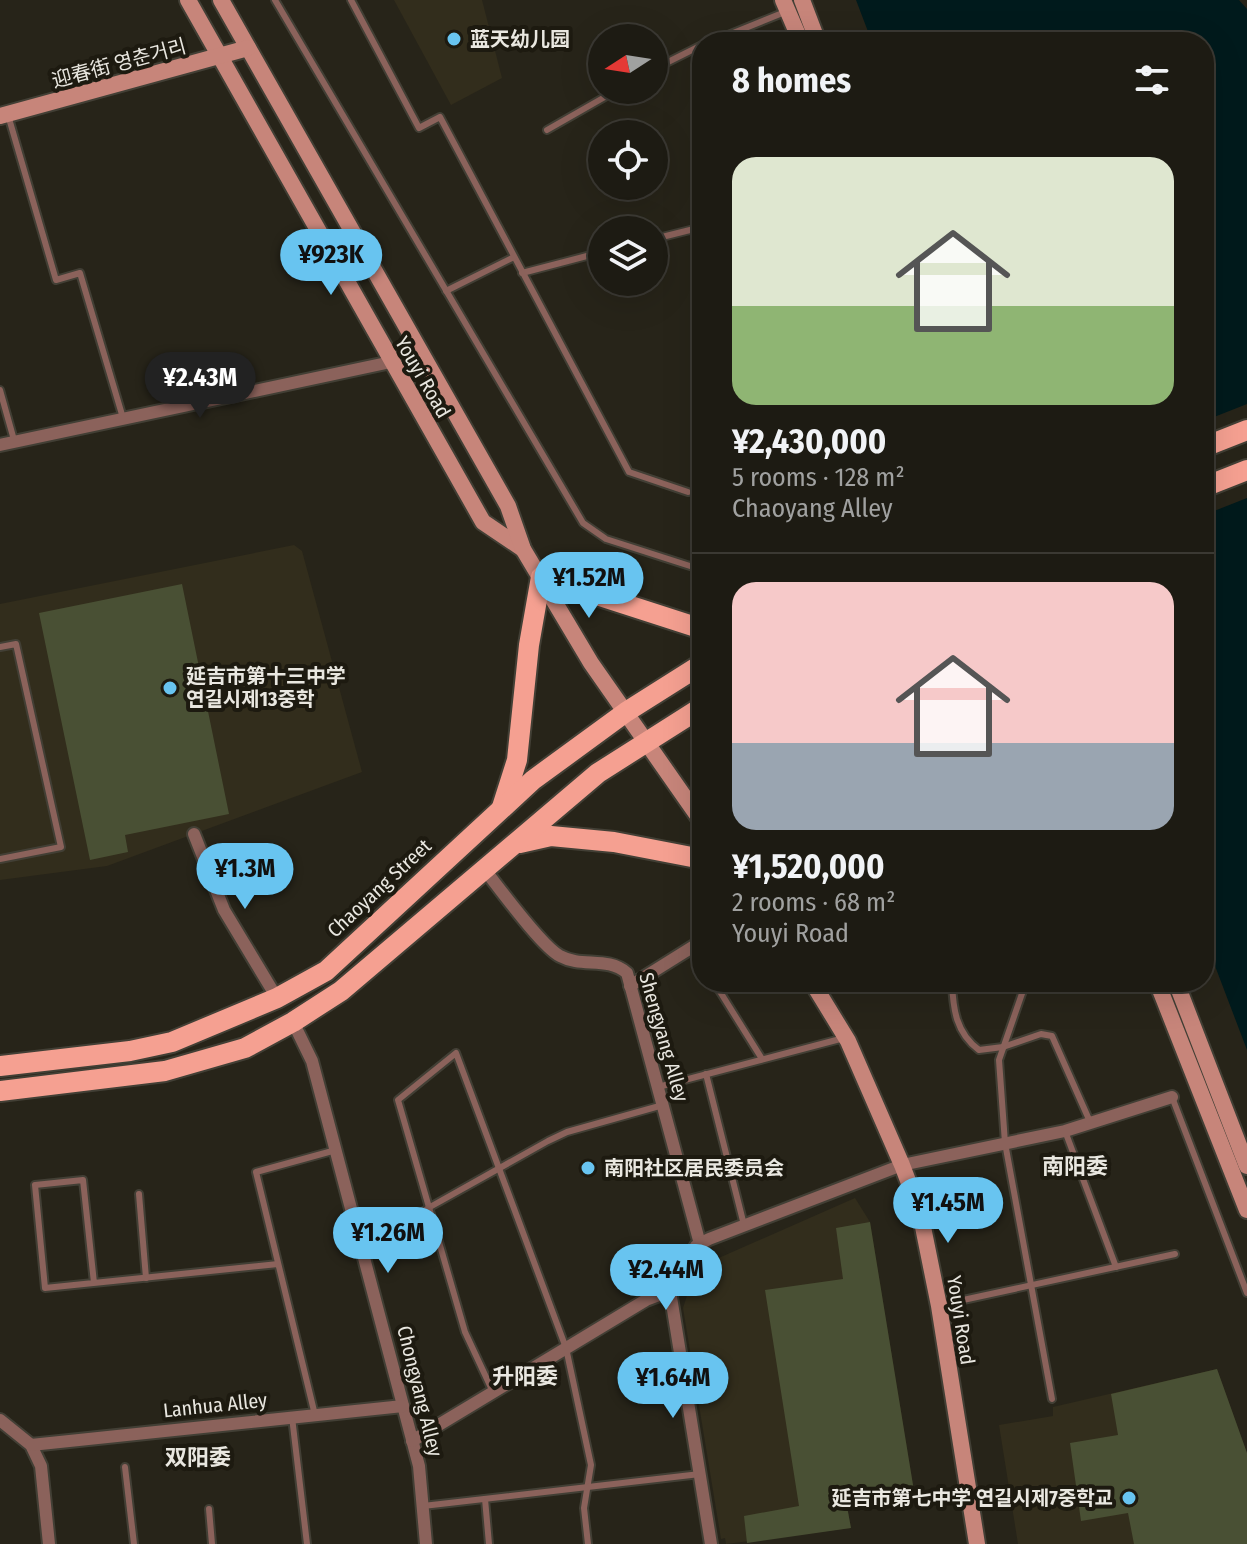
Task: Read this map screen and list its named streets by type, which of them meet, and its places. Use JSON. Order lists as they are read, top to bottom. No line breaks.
{"streets":{"main road":["迎春街 영춘거리","Youyi Road","Chaoyang Street"],"street":["Shengyang Alley","Chongyang Alley","Lanhua Alley"]},"crossings":[["迎春街 영춘거리","Youyi Road"],["Youyi Road","Chaoyang Street"],["Chongyang Alley","Lanhua Alley"]],"districts":["南阳委","升阳委","双阳委"],"places":["蓝天幼儿园","延吉市第十三中学 연길시제13중학","南阳社区居民委员会","延吉市第七中学 연길시제7중학교"],"north":"left","page":{"heading":"8 homes","list":[{"name":"¥2,430,000","note":"5 rooms · 128 m² · Chaoyang Alley"},{"name":"¥1,520,000","note":"2 rooms · 68 m² · Youyi Road"}],"price":["¥923K","¥2.43M","¥1.52M","¥1.3M","¥1.45M","¥1.26M","¥2.44M","¥1.64M"]}}
